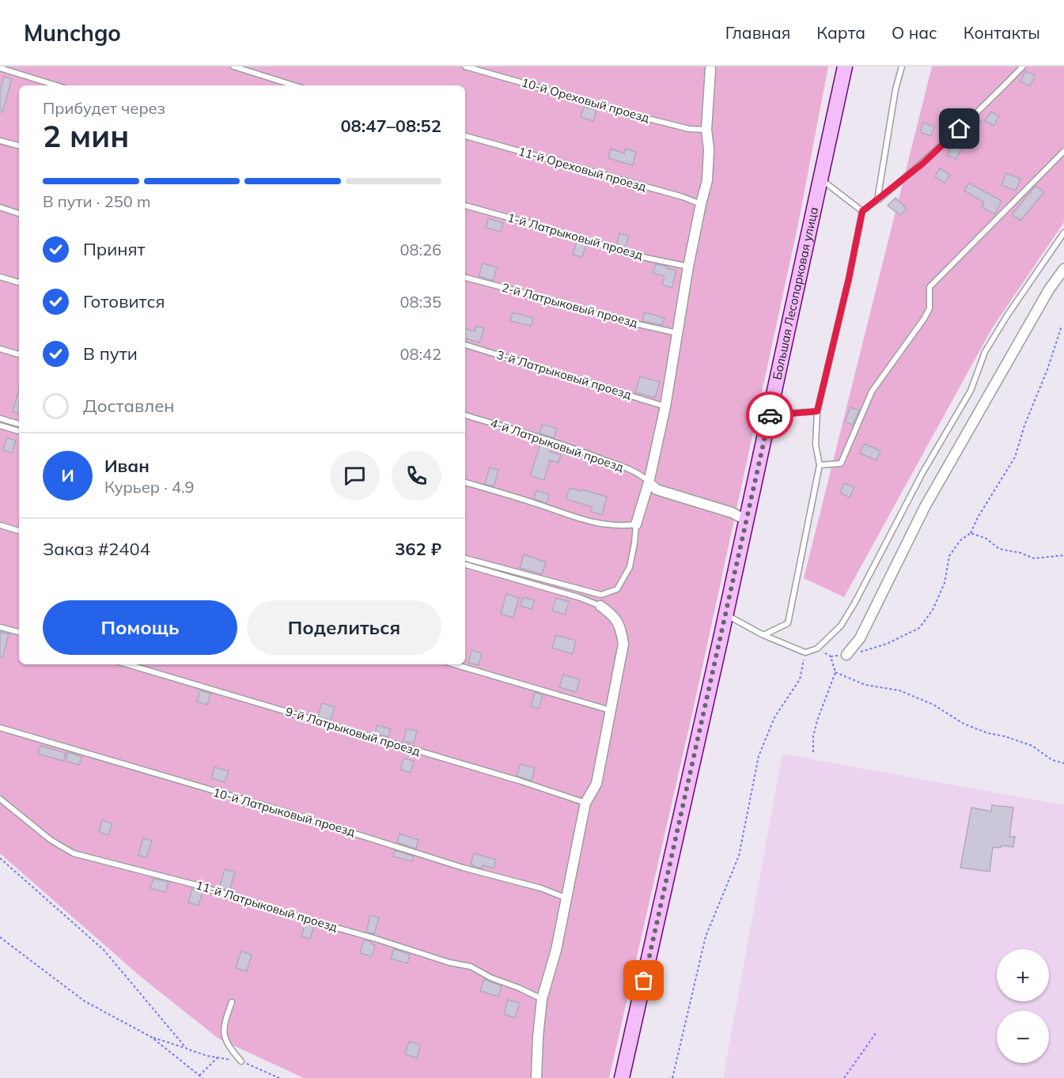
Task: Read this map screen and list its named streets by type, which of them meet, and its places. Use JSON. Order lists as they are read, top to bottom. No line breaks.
{"streets":{"main road":["Большая Лесопарковая улица"],"lane":["10-й Ореховый проезд","11-й Ореховый проезд","1-й Латрыковый проезд","2-й Латрыковый проезд","3-й Латрыковый проезд","4-й Латрыковый проезд","9-й Латрыковый проезд","10-й Латрыковый проезд","11-й Латрыковый проезд"]},"page":{"header":"Munchgo","nav":["Главная","Карта","О нас","Контакты"],"heading":["2 мин","Прибудет через","08:47–08:52"],"panel":["Иван","Курьер · 4.9","Заказ #2404","362 ₽"],"bar":"В пути · 250 m","list":[["Принят","08:26"],["Готовится","08:35"],["В пути","08:42"],"Доставлен"],"round":"И","buttons":["Помощь","Поделиться"],"map_buttons":["+","−"]}}
